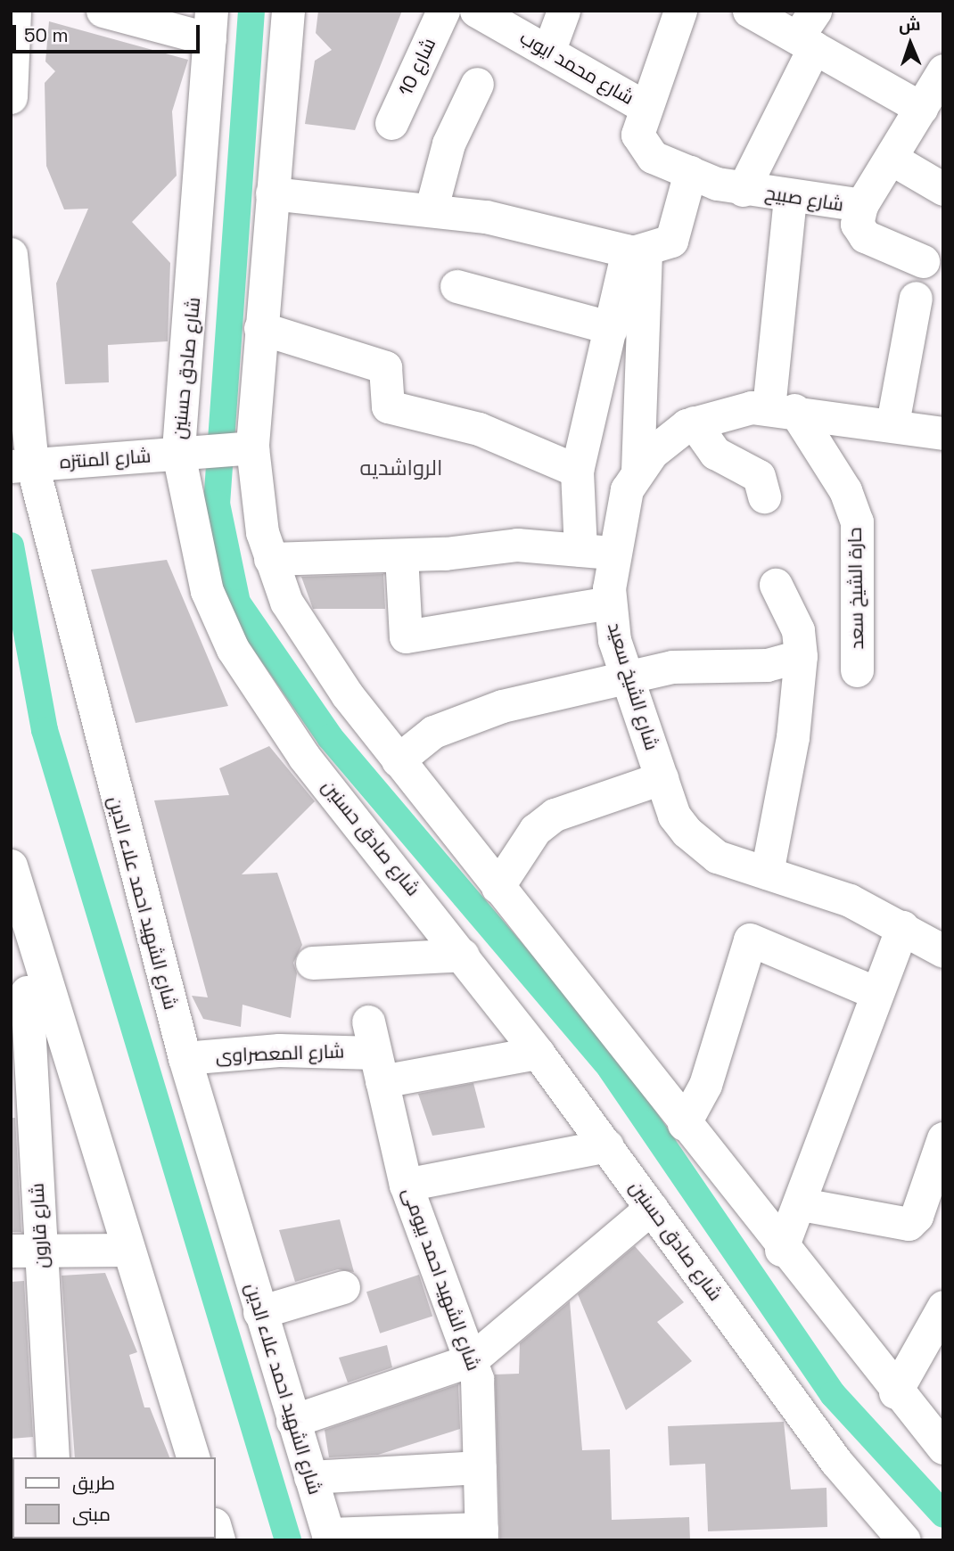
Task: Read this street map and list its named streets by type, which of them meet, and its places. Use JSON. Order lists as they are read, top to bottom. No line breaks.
{"streets":{"street":["شارع 10","شارع محمد ايوب","شارع صبيح","شارع صادق حسنين","شارع المنتزه","حارة الشيخ سعد","شارع الشيخ سعيد","شارع الشهيد احمد علاء الدين","شارع المعصراوى","شارع قارون","شارع الشهيد احمد بيومى"]},"crossings":[["شارع محمد ايوب","شارع صبيح"],["شارع صادق حسنين","شارع المنتزه"],["شارع صادق حسنين","شارع المعصراوى"],["شارع المنتزه","شارع الشهيد احمد علاء الدين"],["حارة الشيخ سعد","شارع الشيخ سعيد"],["شارع الشهيد احمد علاء الدين","شارع المعصراوى"],["شارع المعصراوى","شارع الشهيد احمد بيومى"]],"districts":["الرواشديه"],"legend":["طريق","مبنى"],"scale_bar":"50 m","north":"top"}
